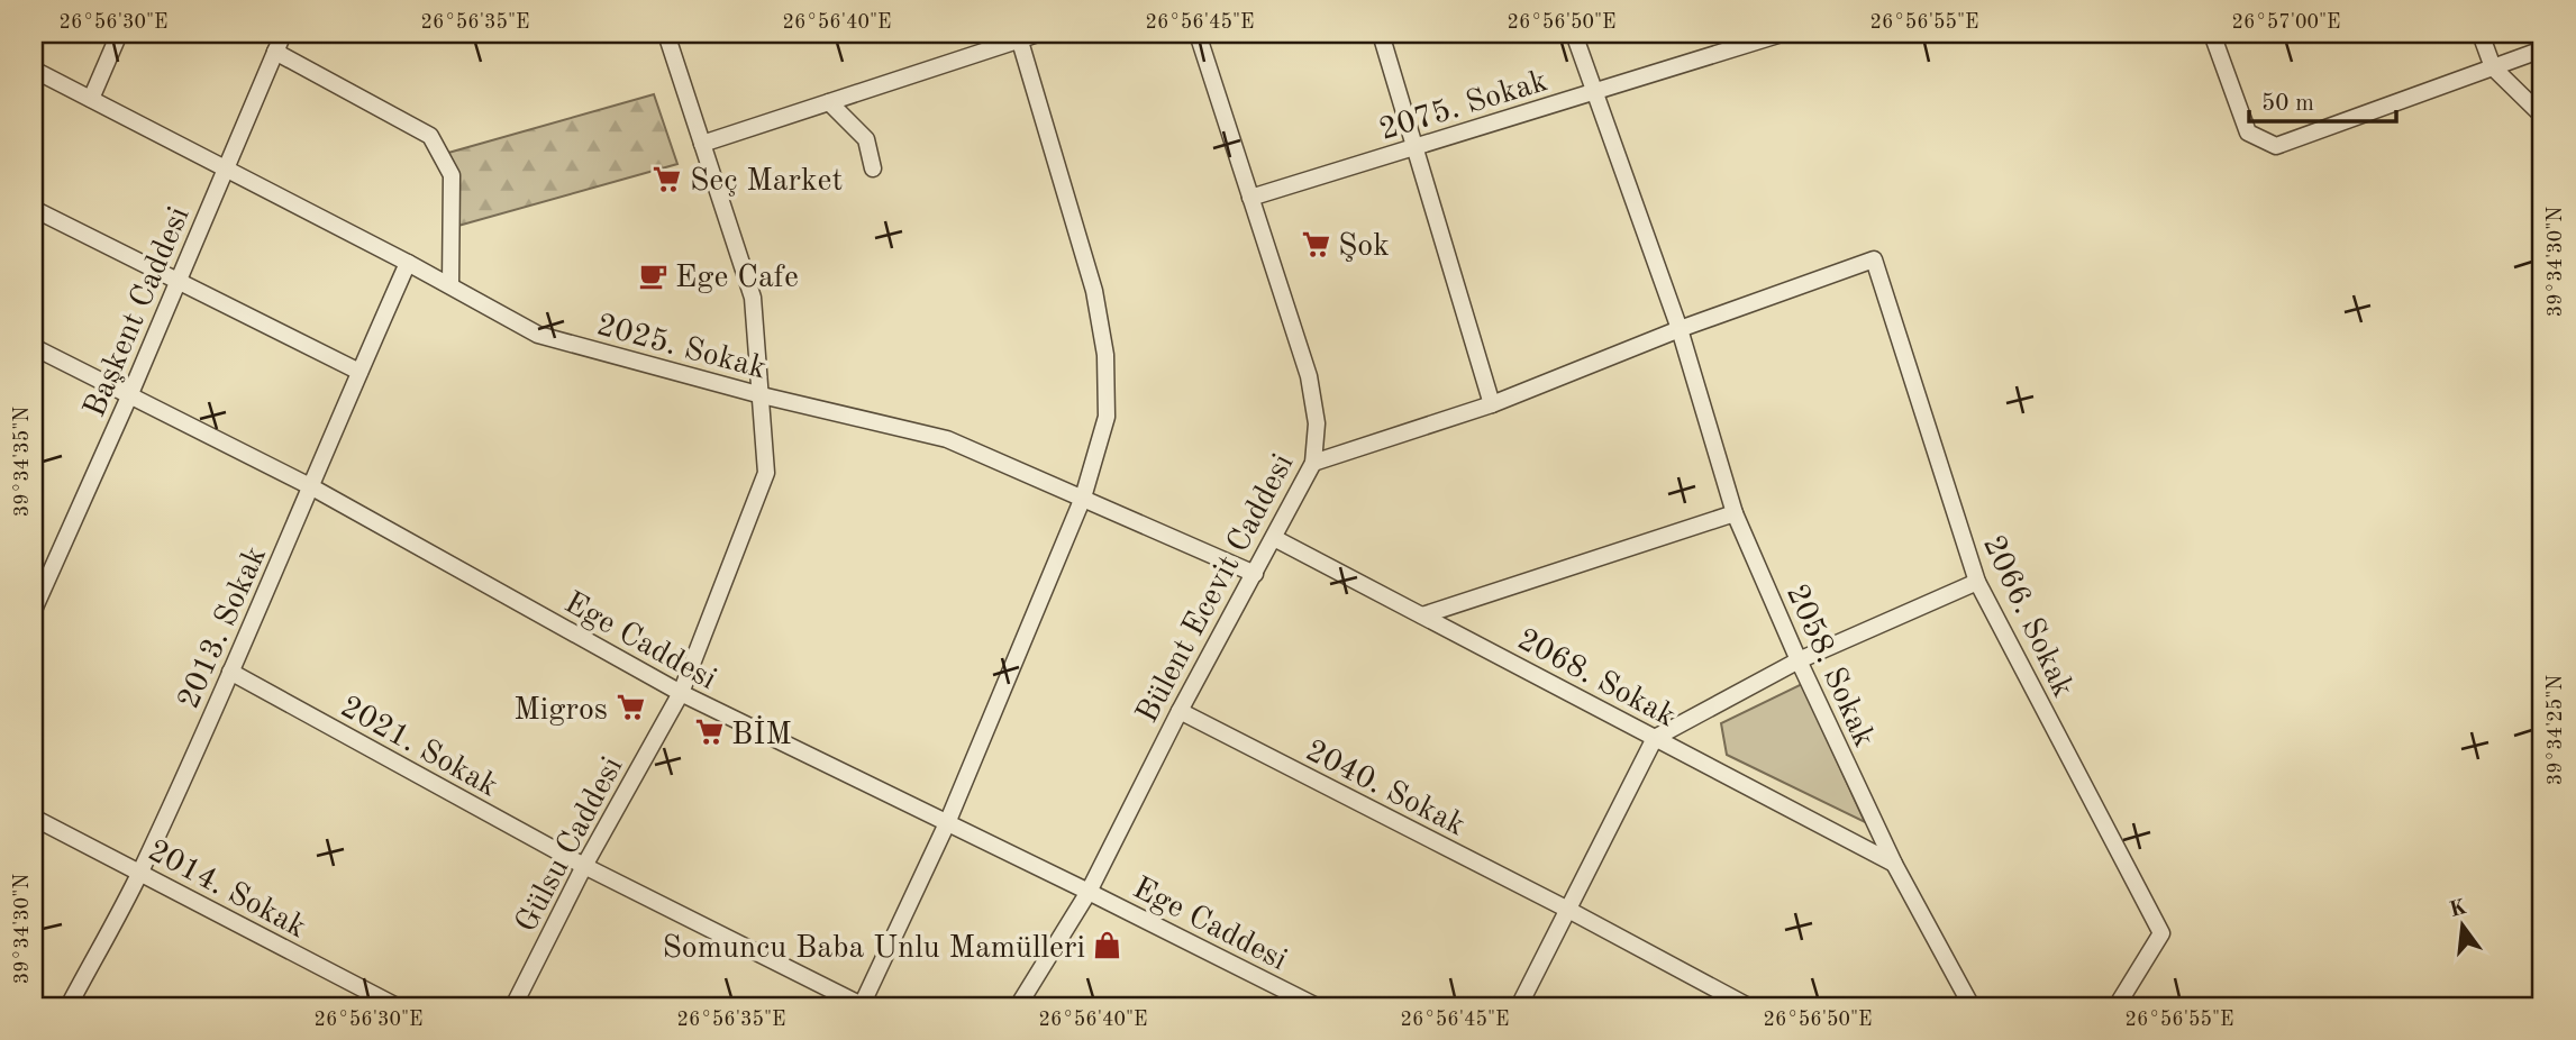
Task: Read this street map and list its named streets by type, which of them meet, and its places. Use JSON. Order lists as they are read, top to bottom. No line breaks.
{"streets":{"street":["2075. Sokak","Başkent Caddesi","2025. Sokak","Bülent Ecevit Caddesi","2066. Sokak","2013. Sokak","Ege Caddesi","2058. Sokak","2068. Sokak","2021. Sokak","2040. Sokak","Gülsu Caddesi","2014. Sokak"]},"crossings":[["2075. Sokak","Bülent Ecevit Caddesi"],["2075. Sokak","2058. Sokak"],["Başkent Caddesi","2025. Sokak"],["Başkent Caddesi","Ege Caddesi"],["2025. Sokak","Bülent Ecevit Caddesi"],["2025. Sokak","2013. Sokak"],["2025. Sokak","Gülsu Caddesi"],["Bülent Ecevit Caddesi","Ege Caddesi"],["Bülent Ecevit Caddesi","2068. Sokak"],["Bülent Ecevit Caddesi","2040. Sokak"],["2066. Sokak","2058. Sokak"],["2013. Sokak","Ege Caddesi"],["2013. Sokak","2021. Sokak"],["2013. Sokak","2014. Sokak"],["Ege Caddesi","Gülsu Caddesi"],["2058. Sokak","2068. Sokak"],["2021. Sokak","Gülsu Caddesi"]],"places":{"supermarket":["Seç Market","Şok","Migros","BİM"],"cafe":["Ege Cafe"],"shop":["Somuncu Baba Unlu Mamülleri"]},"scale_bar":"50 m","north":"top","coordinates":["26°56'30\"E","26°56'35\"E","26°56'40\"E","26°56'45\"E","26°56'50\"E","26°56'55\"E","26°57'00\"E","39°34'30\"N","39°34'35\"N","39°34'25\"N"]}
